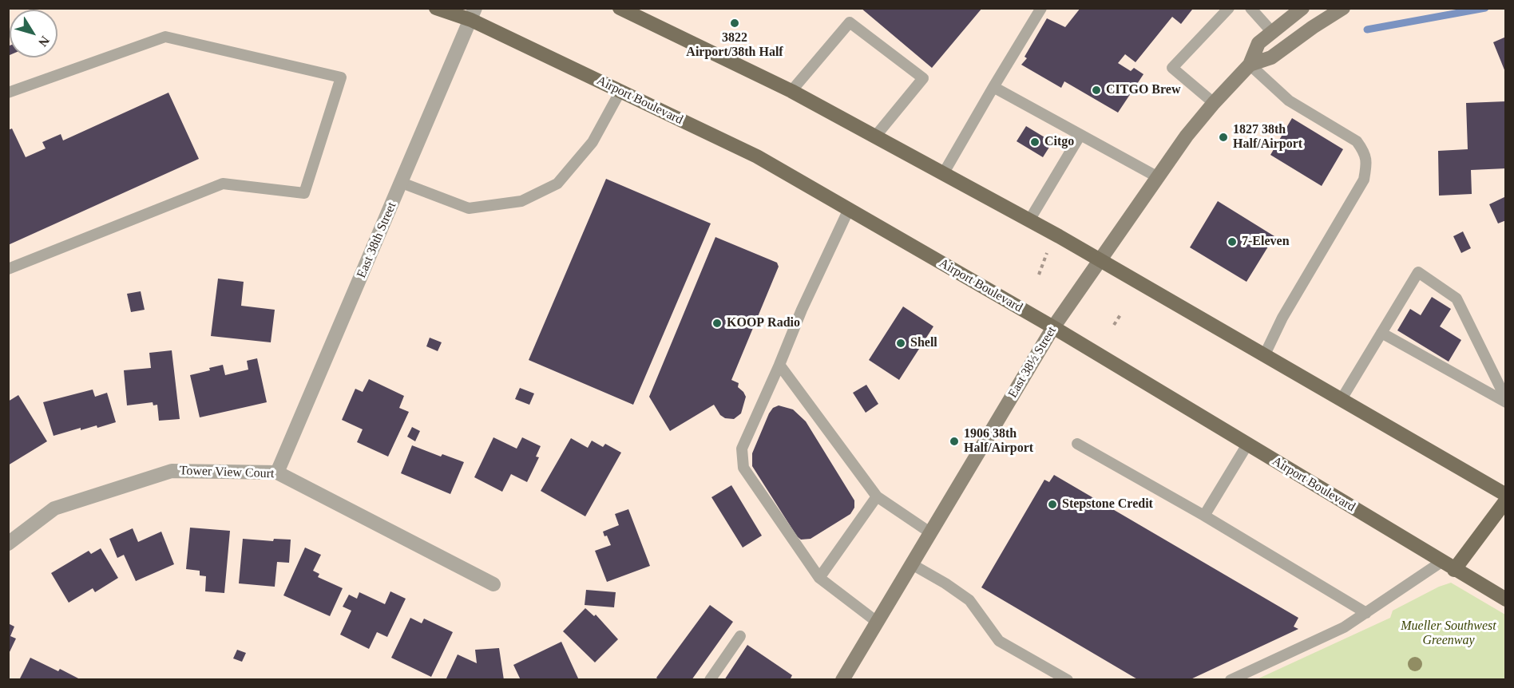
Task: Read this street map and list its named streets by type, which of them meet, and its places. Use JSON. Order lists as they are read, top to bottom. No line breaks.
{"streets":{"main road":["Airport Boulevard"],"street":["East 38th Street","East 38½ Street","Tower View Court"]},"crossings":[["Airport Boulevard","East 38th Street"],["Airport Boulevard","East 38½ Street"],["East 38th Street","Tower View Court"]],"parks":["Mueller Southwest Greenway"],"places":["3822 Airport/38th Half","CITGO Brew","1827 38th Half/Airport","Citgo","7-Eleven","KOOP Radio","Shell","1906 38th Half/Airport","Stepstone Credit"],"north":"bottom right"}
